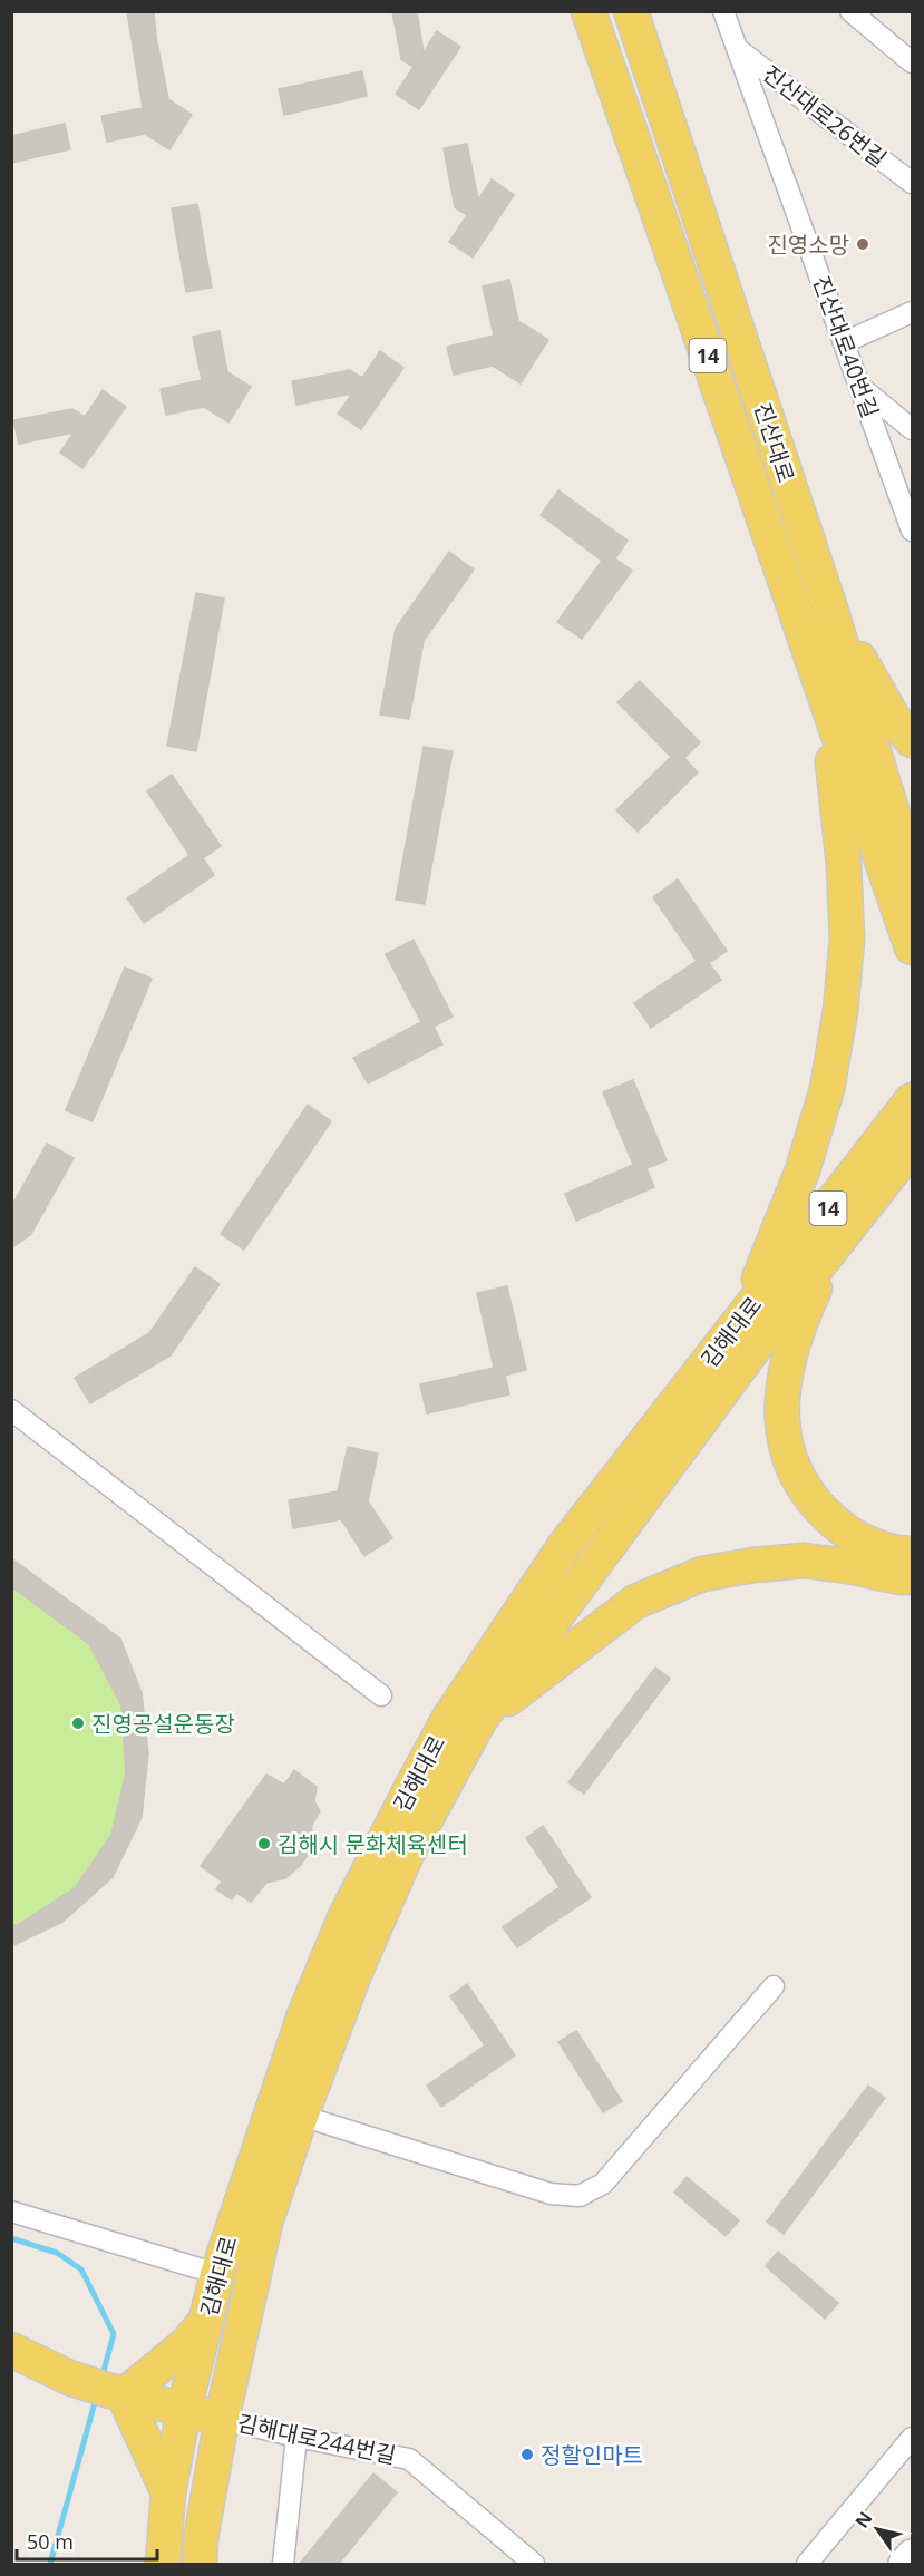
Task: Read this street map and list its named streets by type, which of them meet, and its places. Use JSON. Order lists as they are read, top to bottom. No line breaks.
{"streets":{"main road":["14","진산대로","김해대로"],"street":["진산대로26번길","진산대로40번길","김해대로244번길"]},"crossings":[["진산대로26번길","진산대로40번길"],["김해대로","김해대로244번길"]],"places":["진영소망","진영공설운동장","김해시 문화체육센터","정할인마트"],"scale_bar":"50 m","north":"top left"}
